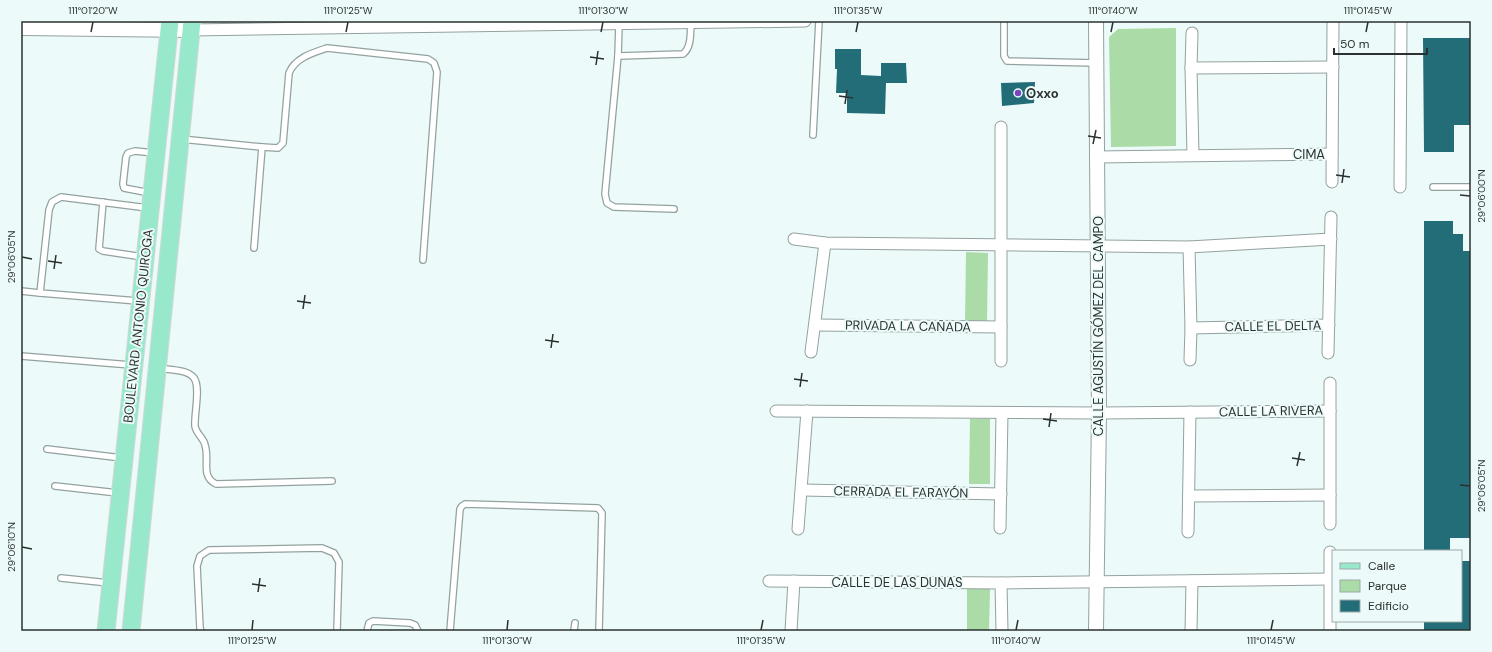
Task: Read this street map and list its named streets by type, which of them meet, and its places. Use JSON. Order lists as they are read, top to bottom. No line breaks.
{"streets":{"main road":["BOULEVARD ANTONIO QUIROGA"],"street":["CIMA","PRIVADA LA CAÑADA","CALLE AGUSTÍN GÓMEZ DEL CAMPO","CALLE EL DELTA","CALLE LA RIVERA","CERRADA EL FARAYÓN","CALLE DE LAS DUNAS"]},"crossings":[["CIMA","CALLE AGUSTÍN GÓMEZ DEL CAMPO"],["CALLE AGUSTÍN GÓMEZ DEL CAMPO","CALLE LA RIVERA"],["CALLE AGUSTÍN GÓMEZ DEL CAMPO","CALLE DE LAS DUNAS"]],"places":["Oxxo"],"legend":["Calle","Parque","Edificio"],"scale_bar":"50 m","coordinates":["111°01'20\"W","111°01'25\"W","111°01'30\"W","111°01'35\"W","111°01'40\"W","111°01'45\"W","29°06'00\"N","29°06'05\"N","29°06'10\"N"]}
